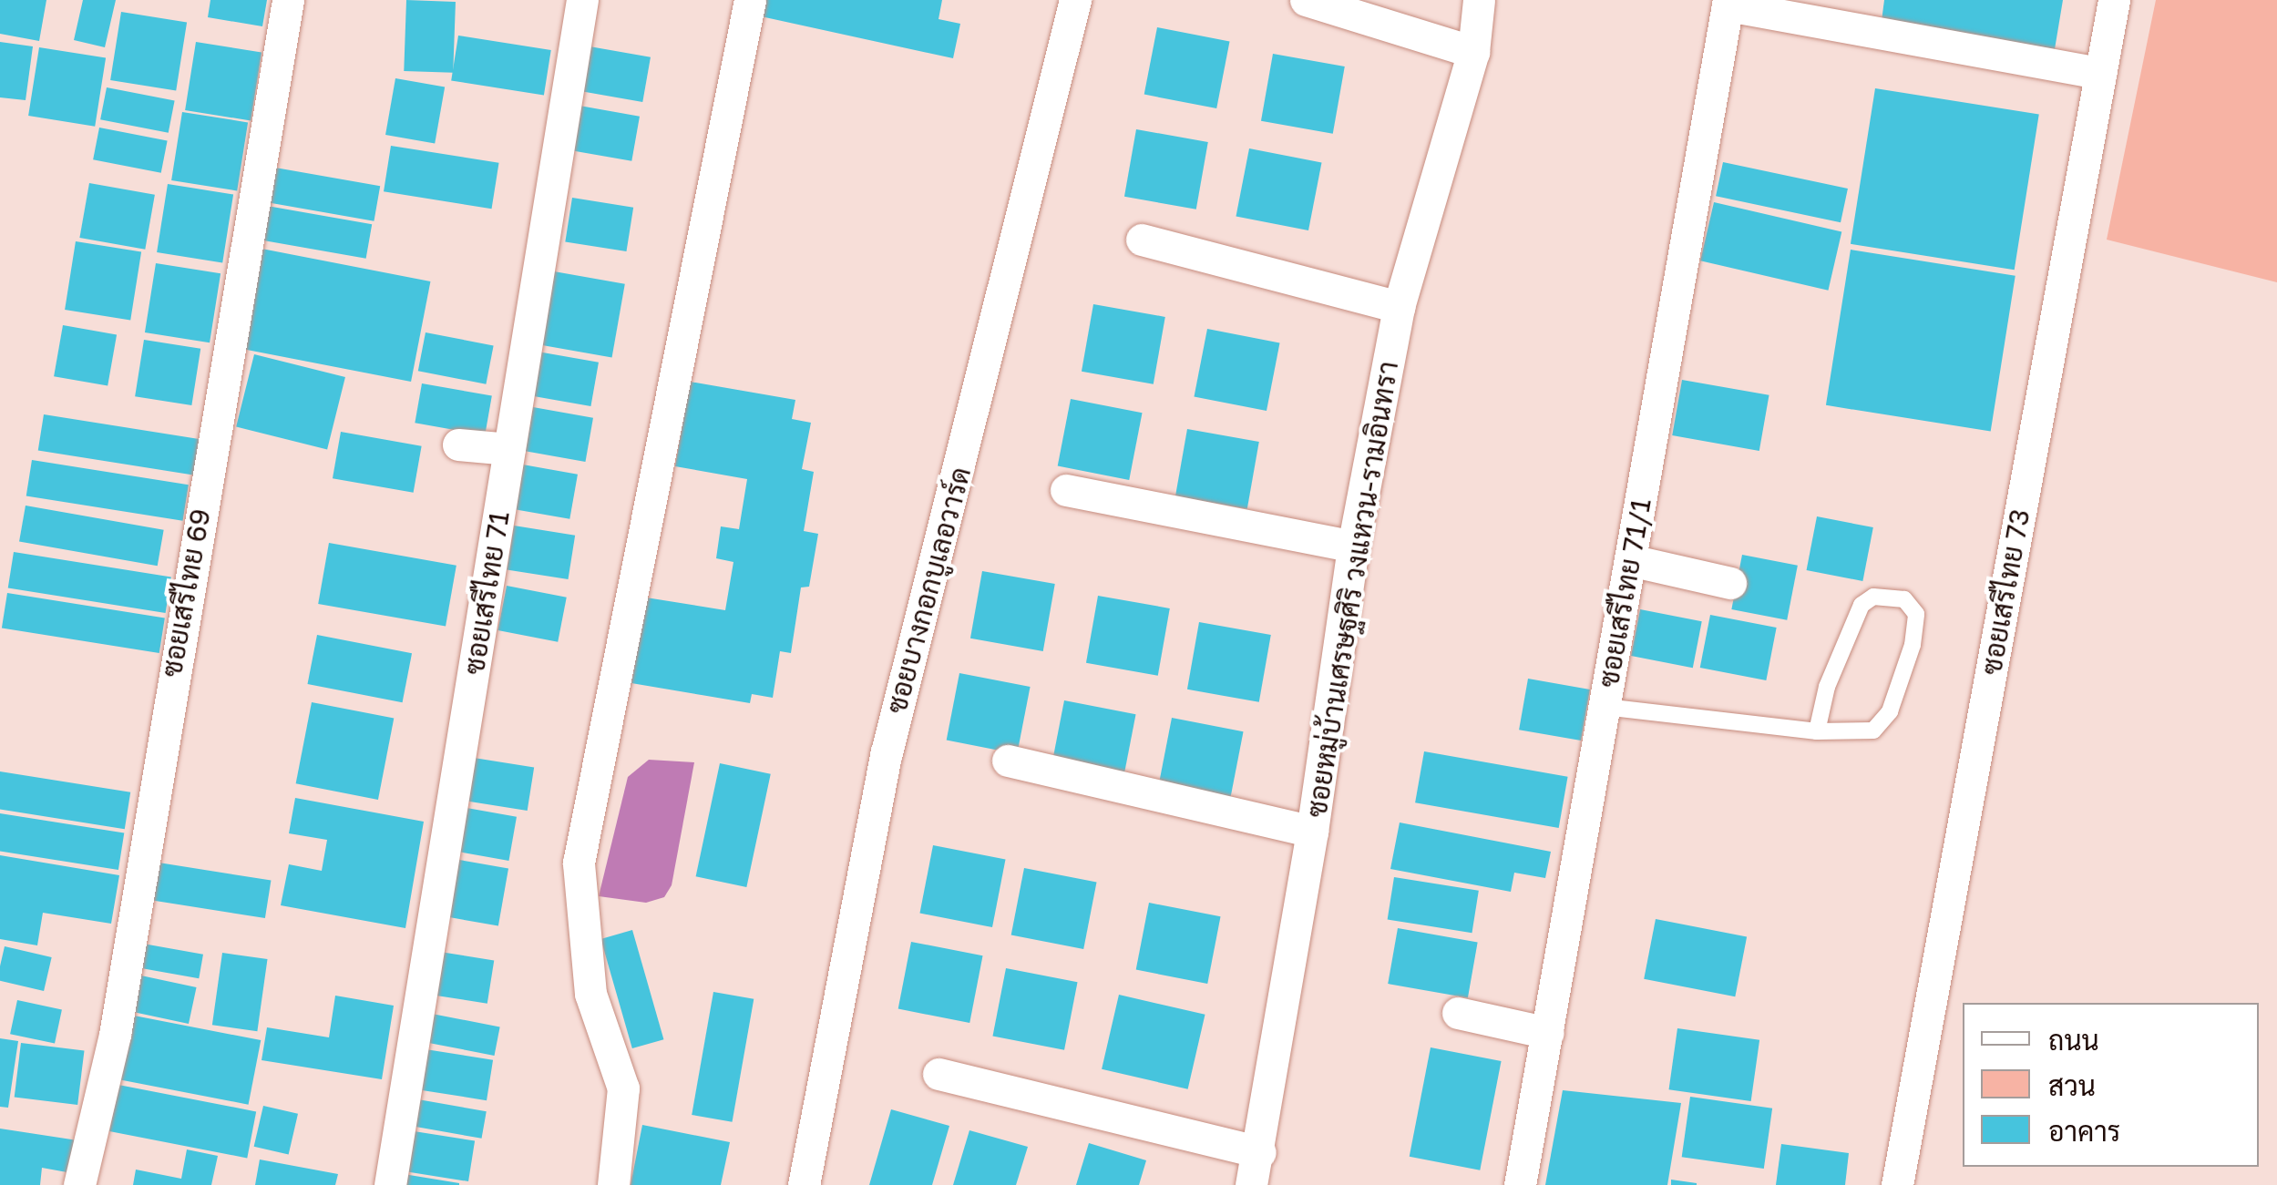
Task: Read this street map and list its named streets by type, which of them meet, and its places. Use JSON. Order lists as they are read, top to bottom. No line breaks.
{"streets":{"street":["ซอยหมู่บ้านเศรษฐศิริ วงแหวน-รามอินทรา","ซอยบางกอกบูเลอวาร์ด","ซอยเสรีไทย 73","ซอยเสรีไทย 69","ซอยเสรีไทย 71","ซอยเสรีไทย 71/1"]},"legend":["ถนน","สวน","อาคาร"]}
